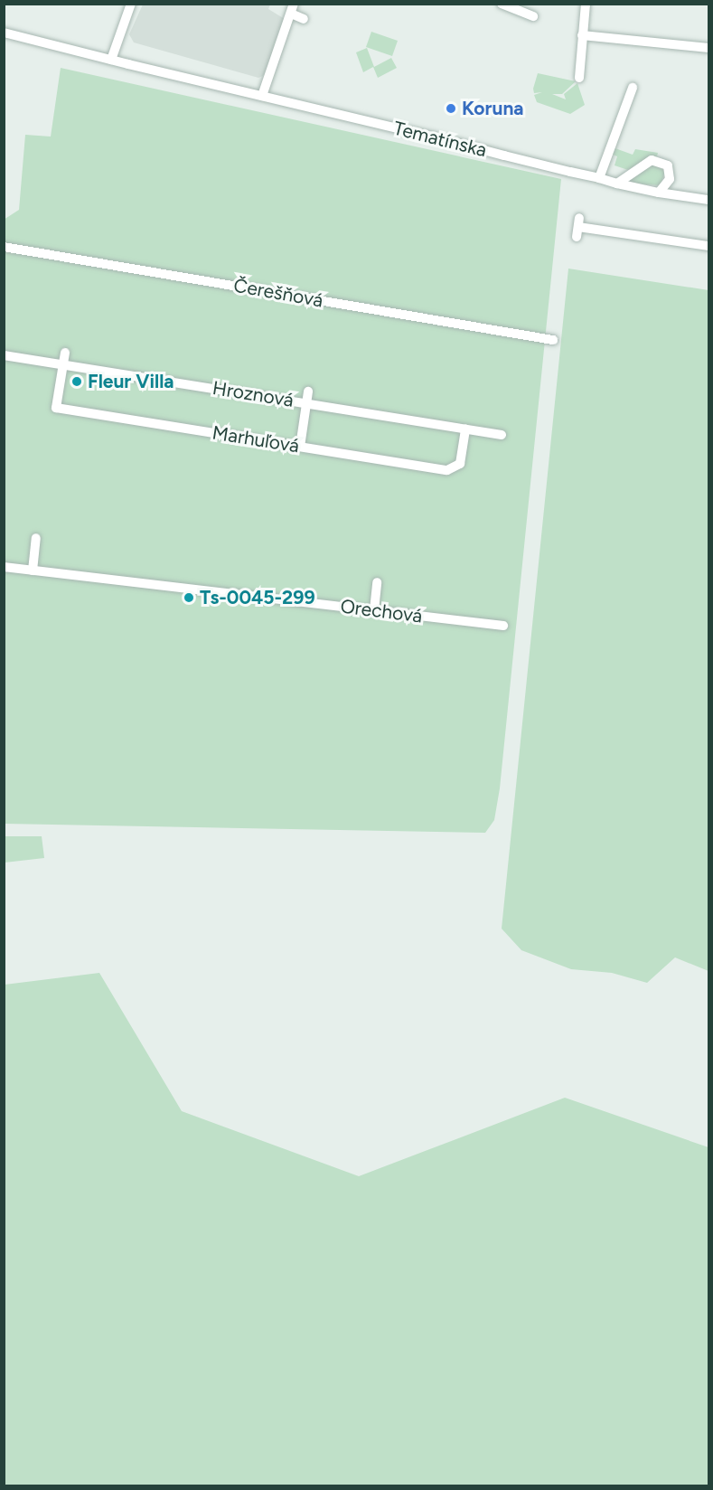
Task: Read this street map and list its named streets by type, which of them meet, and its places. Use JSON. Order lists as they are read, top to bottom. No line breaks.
{"streets":{"street":["Tematínska","Čerešňová","Hroznová","Marhuľová","Orechová"]},"crossings":[["Hroznová","Marhuľová"]],"places":["Koruna","Fleur Villa","Ts-0045-299"]}
